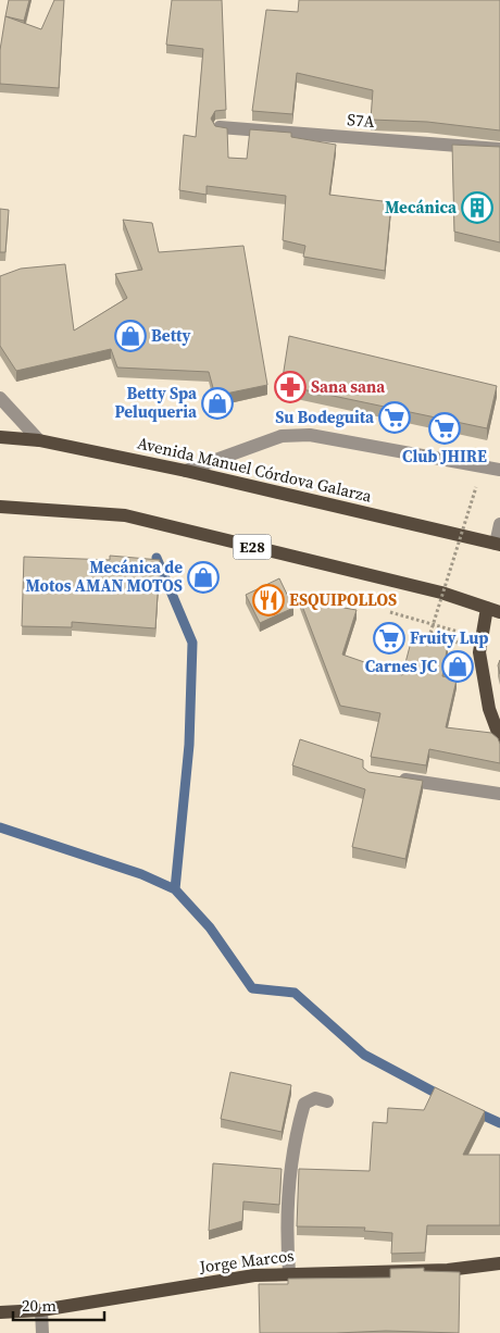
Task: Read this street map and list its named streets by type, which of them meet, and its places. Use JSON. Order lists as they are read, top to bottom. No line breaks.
{"streets":{"main road":["Avenida Manuel Córdova Galarza","E28","Jorge Marcos"],"street":["S7A"]},"places":{"building":["Mecánica"],"shop":["Betty","Betty Spa Peluqueria","Mecánica de Motos AMAN MOTOS","Carnes JC"],"pharmacy":["Sana sana"],"supermarket":["Su Bodeguita","Club JHIRE","Fruity Lup"],"restaurant":["ESQUIPOLLOS"]},"scale_bar":"20 m"}
